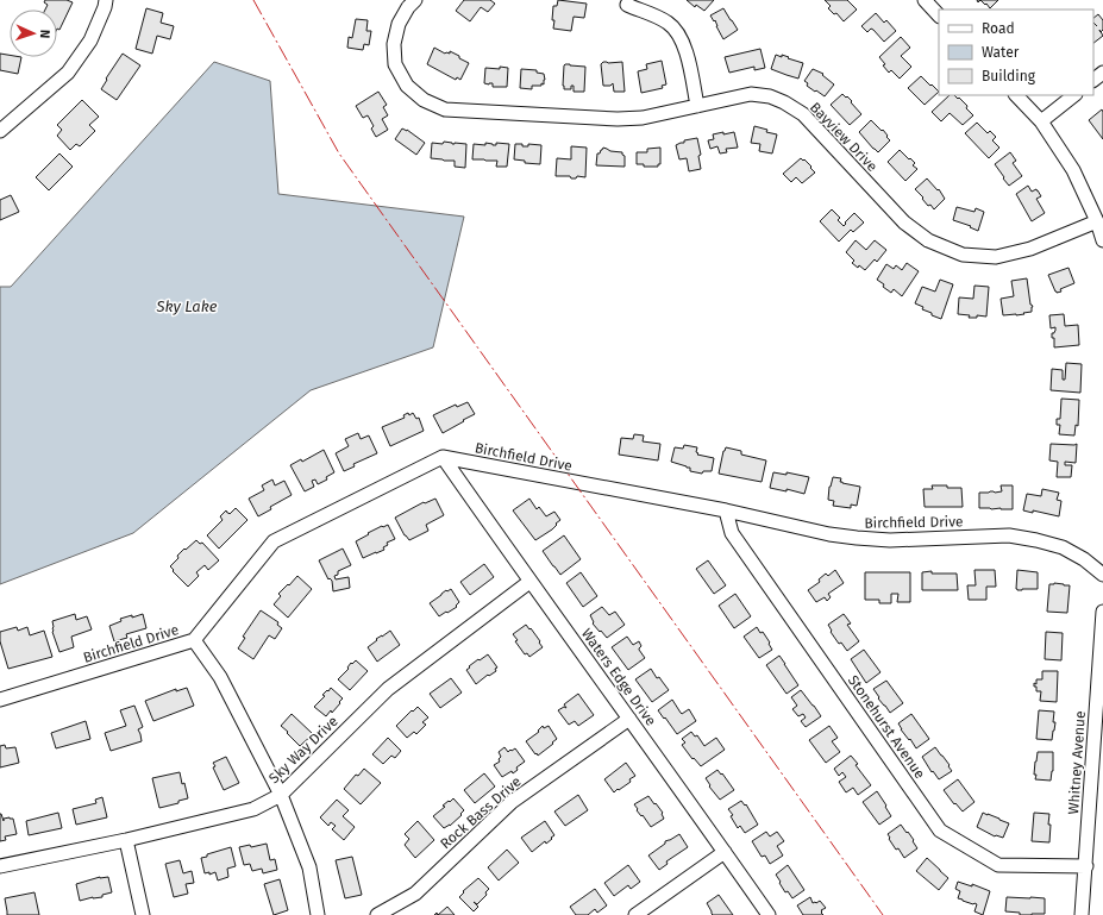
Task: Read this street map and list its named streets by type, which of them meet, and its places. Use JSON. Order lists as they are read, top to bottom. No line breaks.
{"streets":{"street":["Bayview Drive","Birchfield Drive","Waters Edge Drive","Stonehurst Avenue","Sky Way Drive","Whitney Avenue","Rock Bass Drive"]},"crossings":[["Birchfield Drive","Waters Edge Drive"],["Birchfield Drive","Stonehurst Avenue"],["Waters Edge Drive","Sky Way Drive"],["Waters Edge Drive","Rock Bass Drive"],["Stonehurst Avenue","Whitney Avenue"]],"water":["Sky Lake"],"legend":["Road","Water","Building"],"north":"right"}
